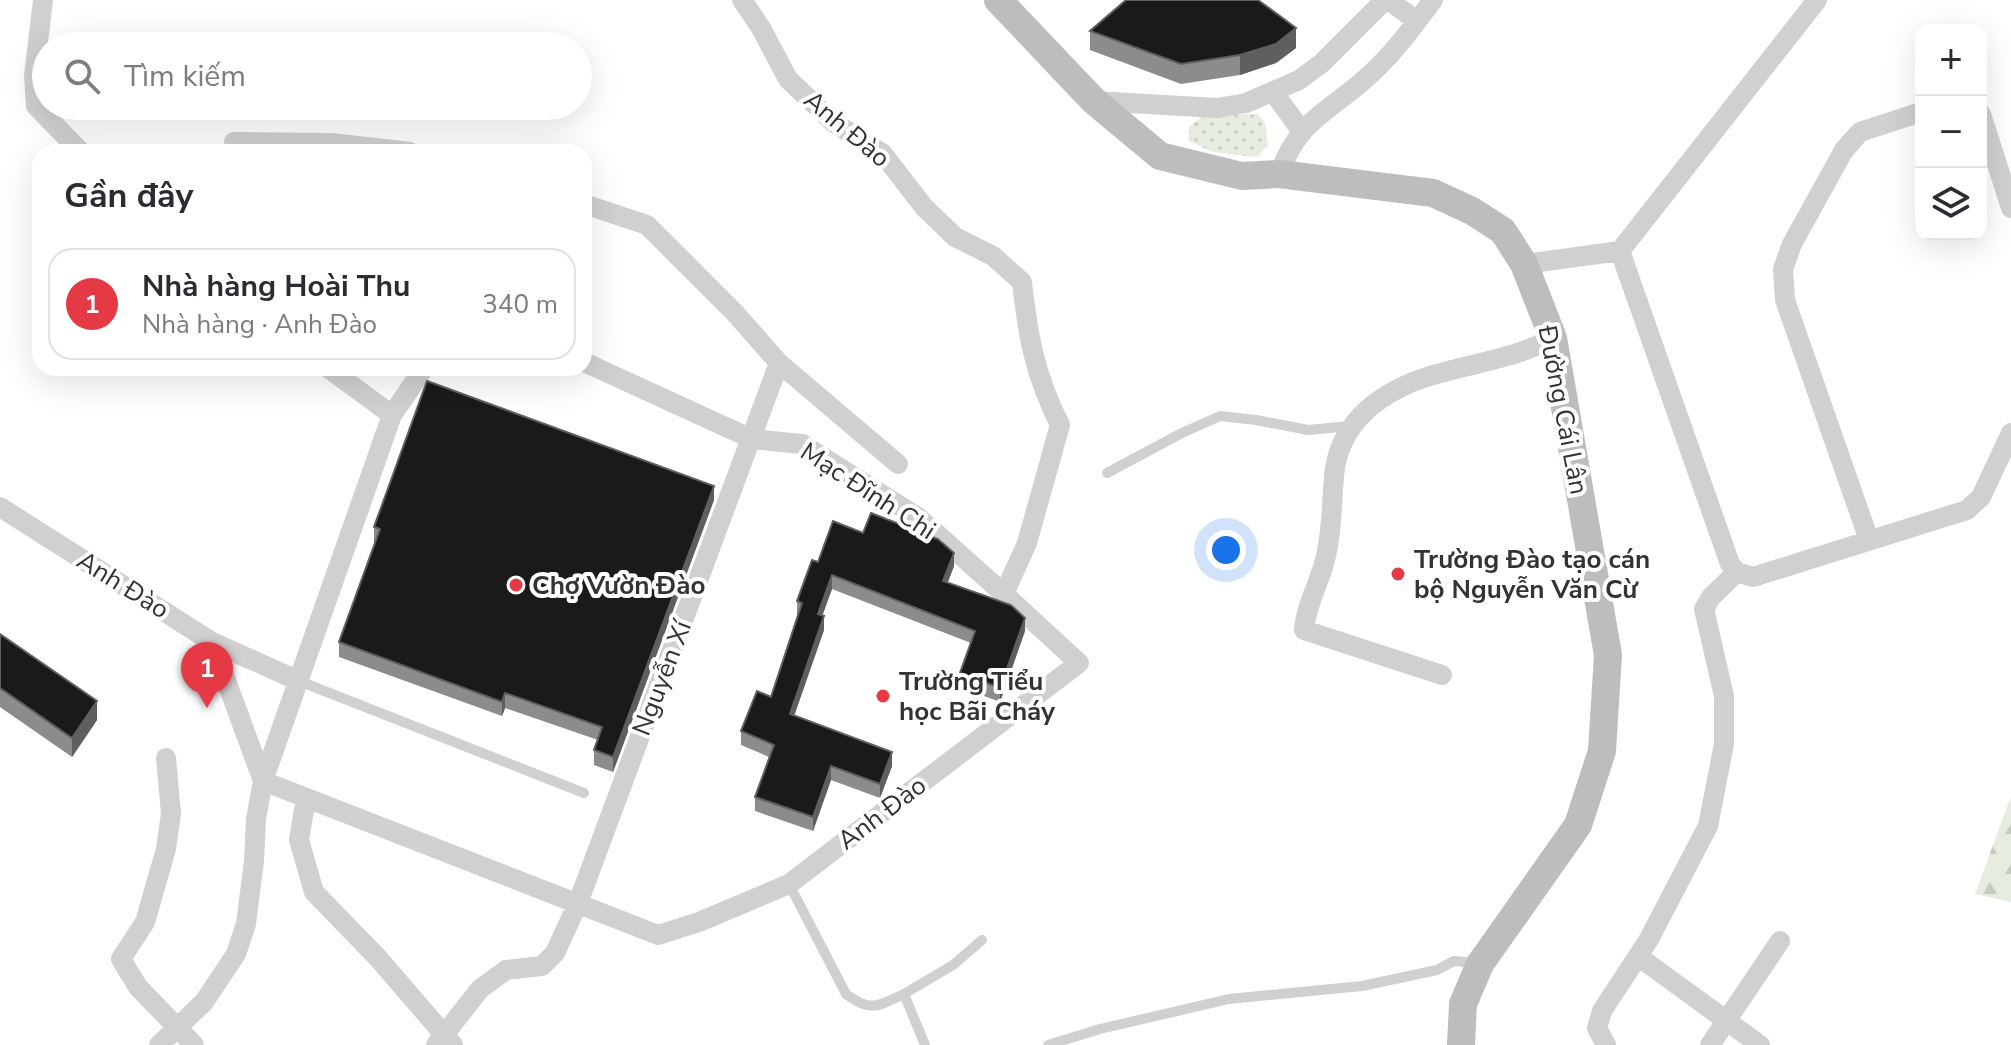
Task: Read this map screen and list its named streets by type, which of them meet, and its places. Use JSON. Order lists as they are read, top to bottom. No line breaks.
{"streets":{"main road":["Đường Cái Lân"],"street":["Anh Đào","Mạc Đĩnh Chi","Nguyễn Xí"]},"crossings":[["Anh Đào","Mạc Đĩnh Chi"],["Anh Đào","Nguyễn Xí"],["Mạc Đĩnh Chi","Nguyễn Xí"]],"places":["Trường Đào tạo cán bộ Nguyễn Văn Cừ","Chợ Vườn Đào","Trường Tiểu học Bãi Cháy"],"page":{"map_buttons":["+","−"],"search":"Tìm kiếm","heading":"Gần đây","list":[{"mark":"1","name":"Nhà hàng Hoài Thu","note":"Nhà hàng · Anh Đào","value":"340 m"}],"pins":"1"}}
